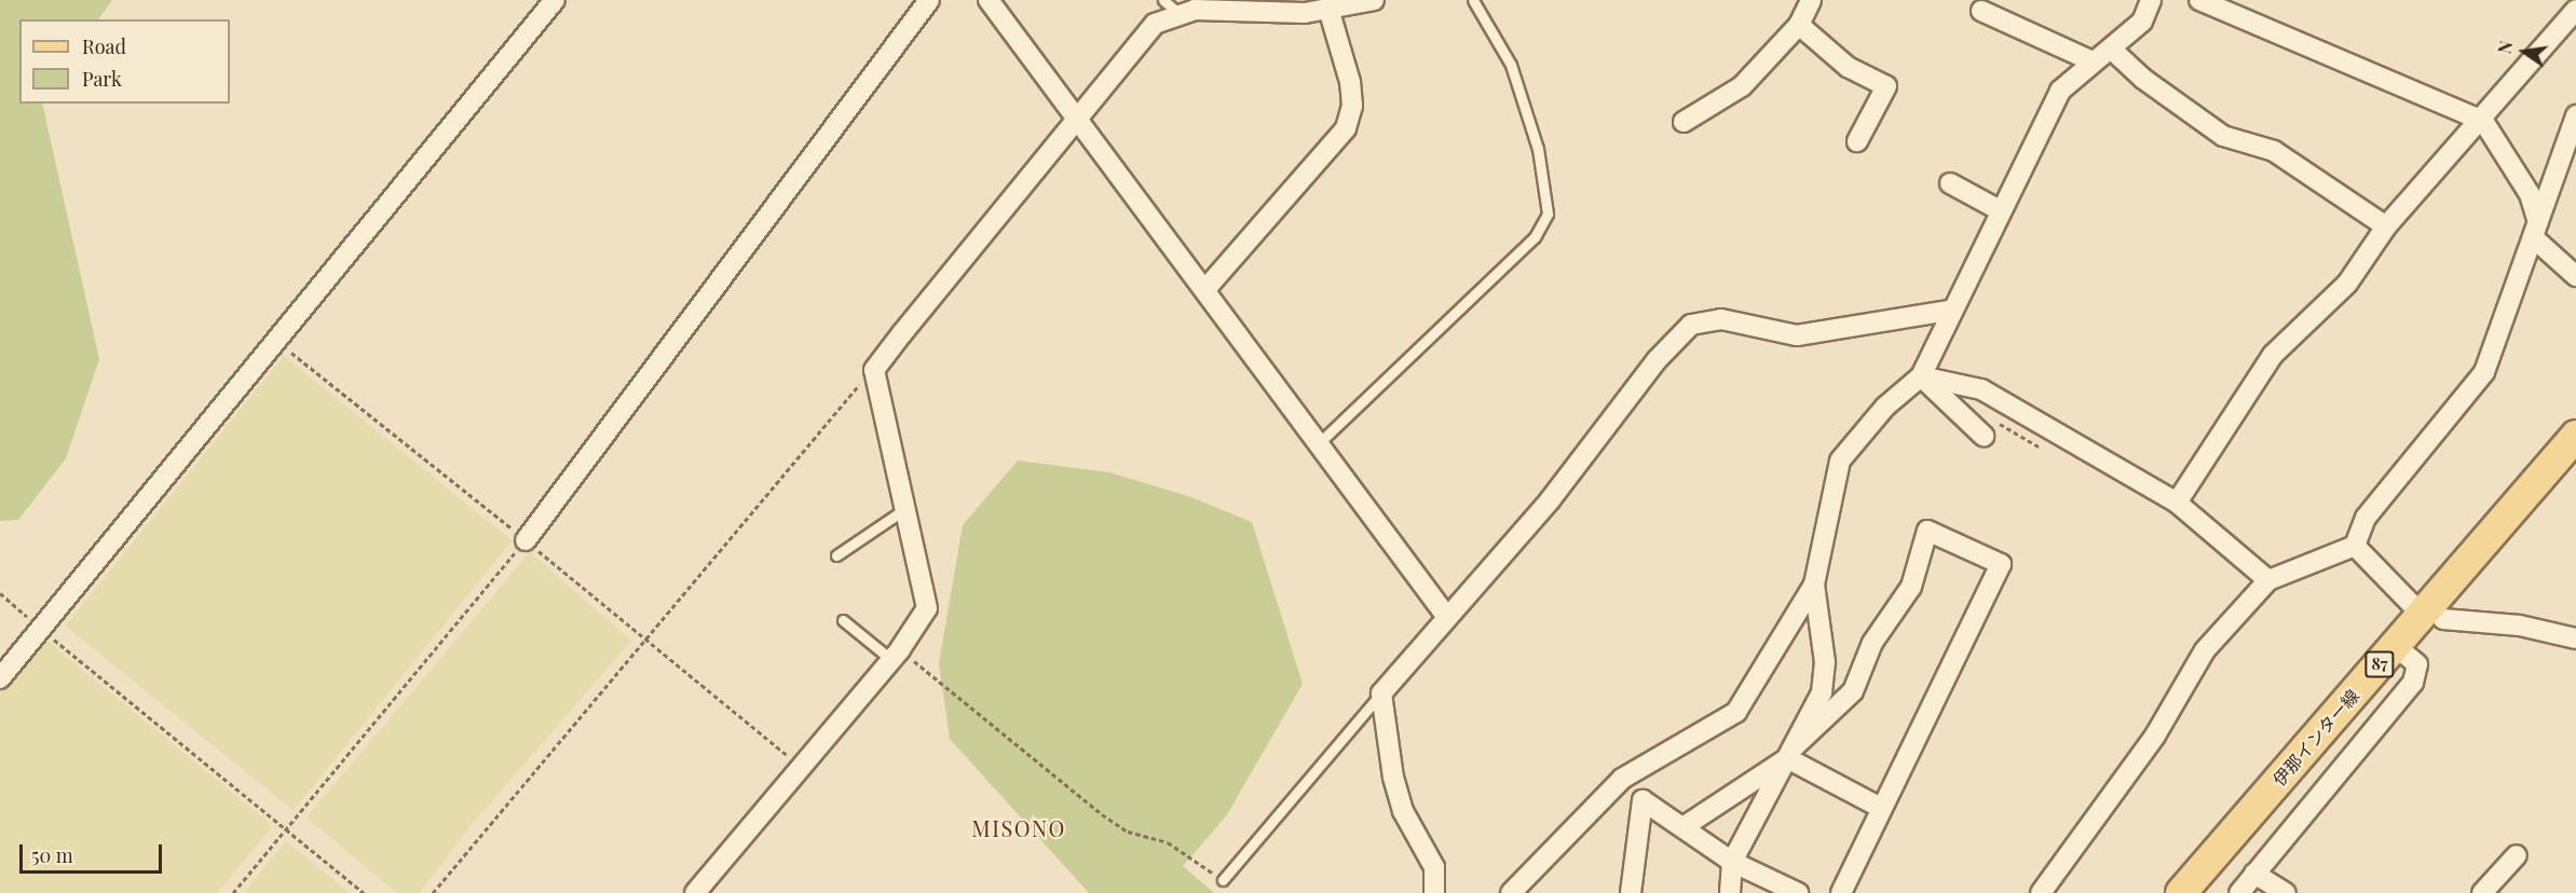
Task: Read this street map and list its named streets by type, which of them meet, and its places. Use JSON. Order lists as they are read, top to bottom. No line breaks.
{"streets":{"main road":["87","伊那インター線"]},"districts":["MISONO"],"legend":["Road","Park"],"scale_bar":"50 m","north":"left"}
